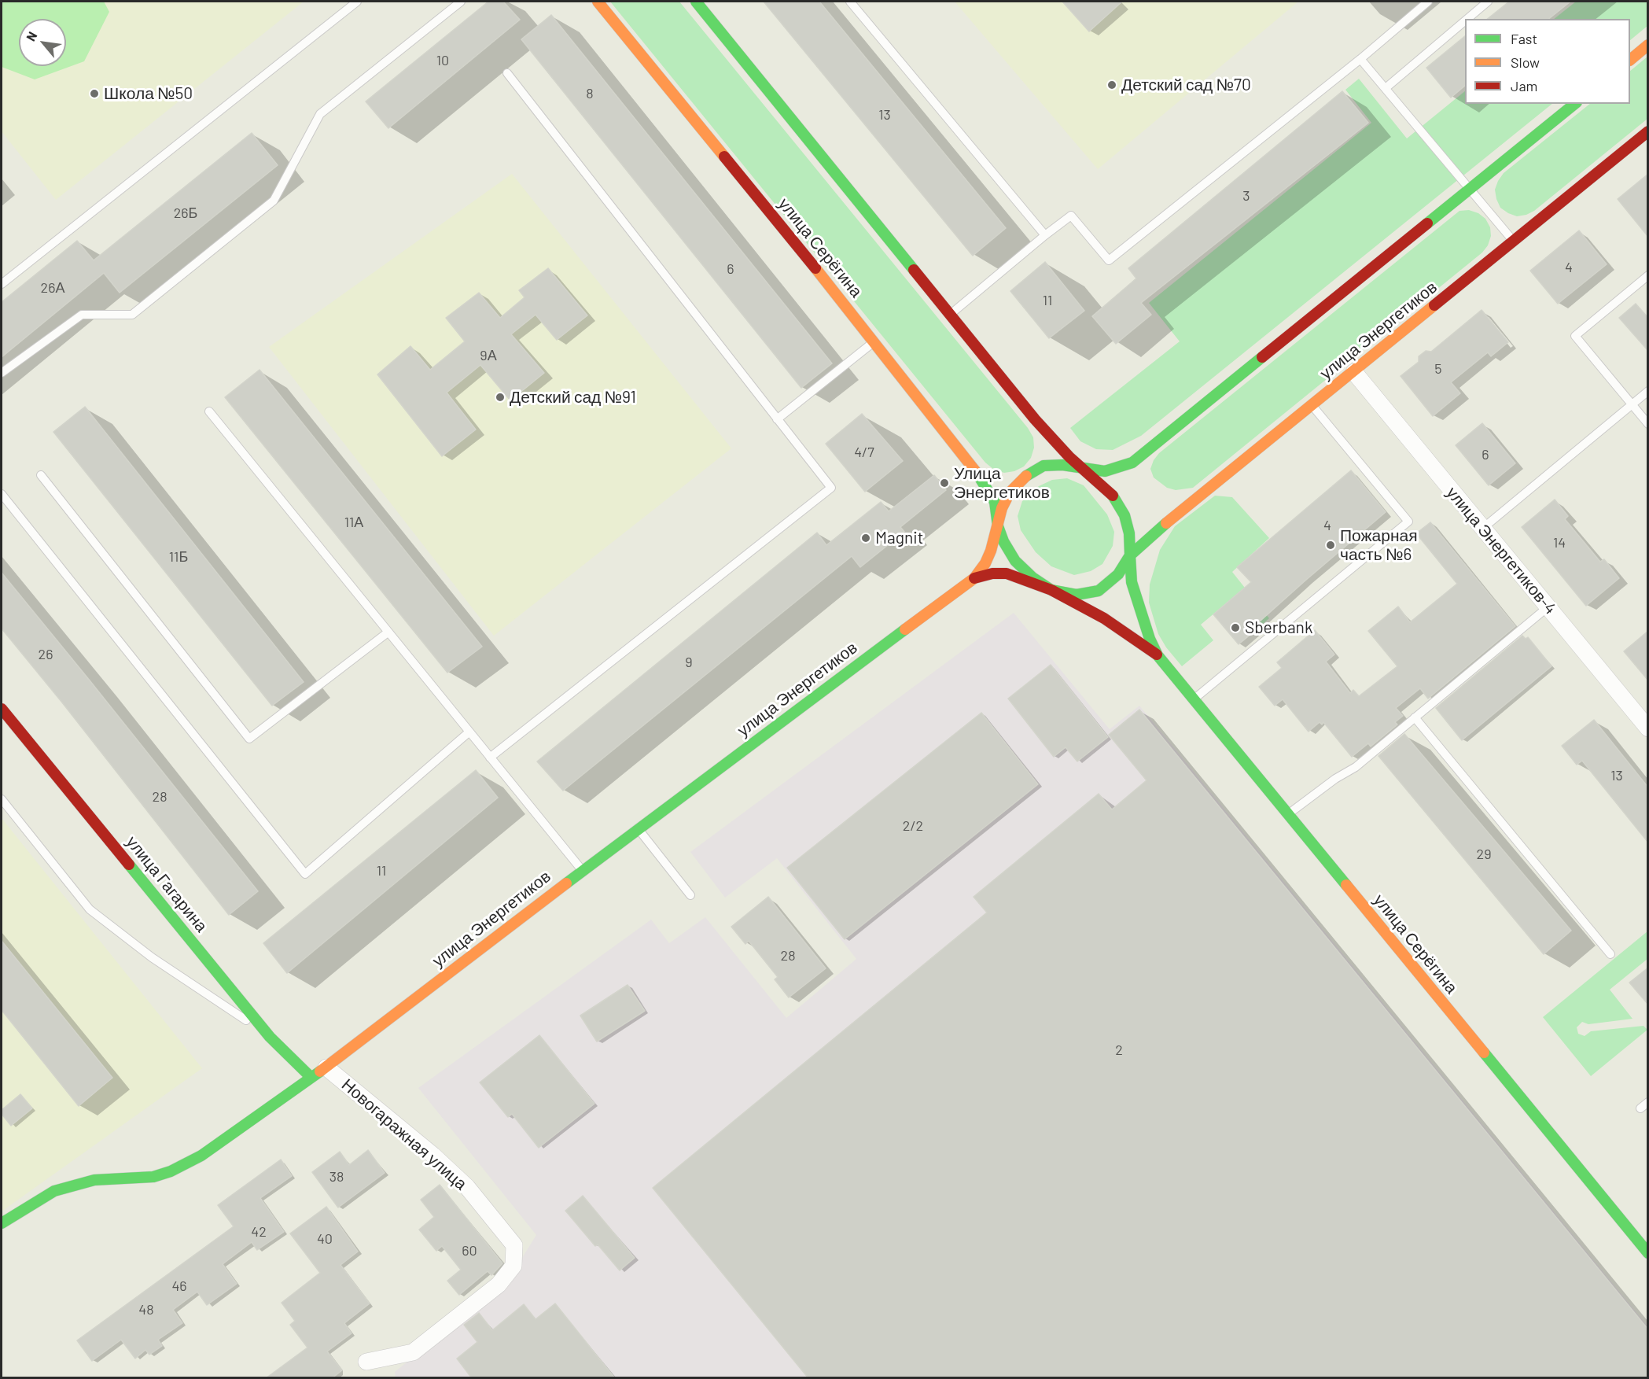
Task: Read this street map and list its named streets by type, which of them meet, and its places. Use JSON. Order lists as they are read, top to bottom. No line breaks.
{"streets":{"street":["улица Серёгина","улица Энергетиков","улица Энергетиков-4","улица Гагарина","Новогаражная улица"]},"crossings":[["улица Серёгина","улица Энергетиков"],["улица Энергетиков","улица Энергетиков-4"],["улица Энергетиков","улица Гагарина"],["улица Энергетиков","Новогаражная улица"]],"places":["Детский сад №70","Школа №50","Детский сад №91","Улица Энергетиков","Magnit","Пожарная часть №6","Sberbank"],"house_numbers":["10","8","13","3","26Б","4","6","26А","11","9А","5","4/7","6","11А","4","14","11Б","26","9","13","28","2/2","29","11","28","2","38","42","40","60","46","48"],"legend":["Fast","Slow","Jam"],"north":"top left"}
